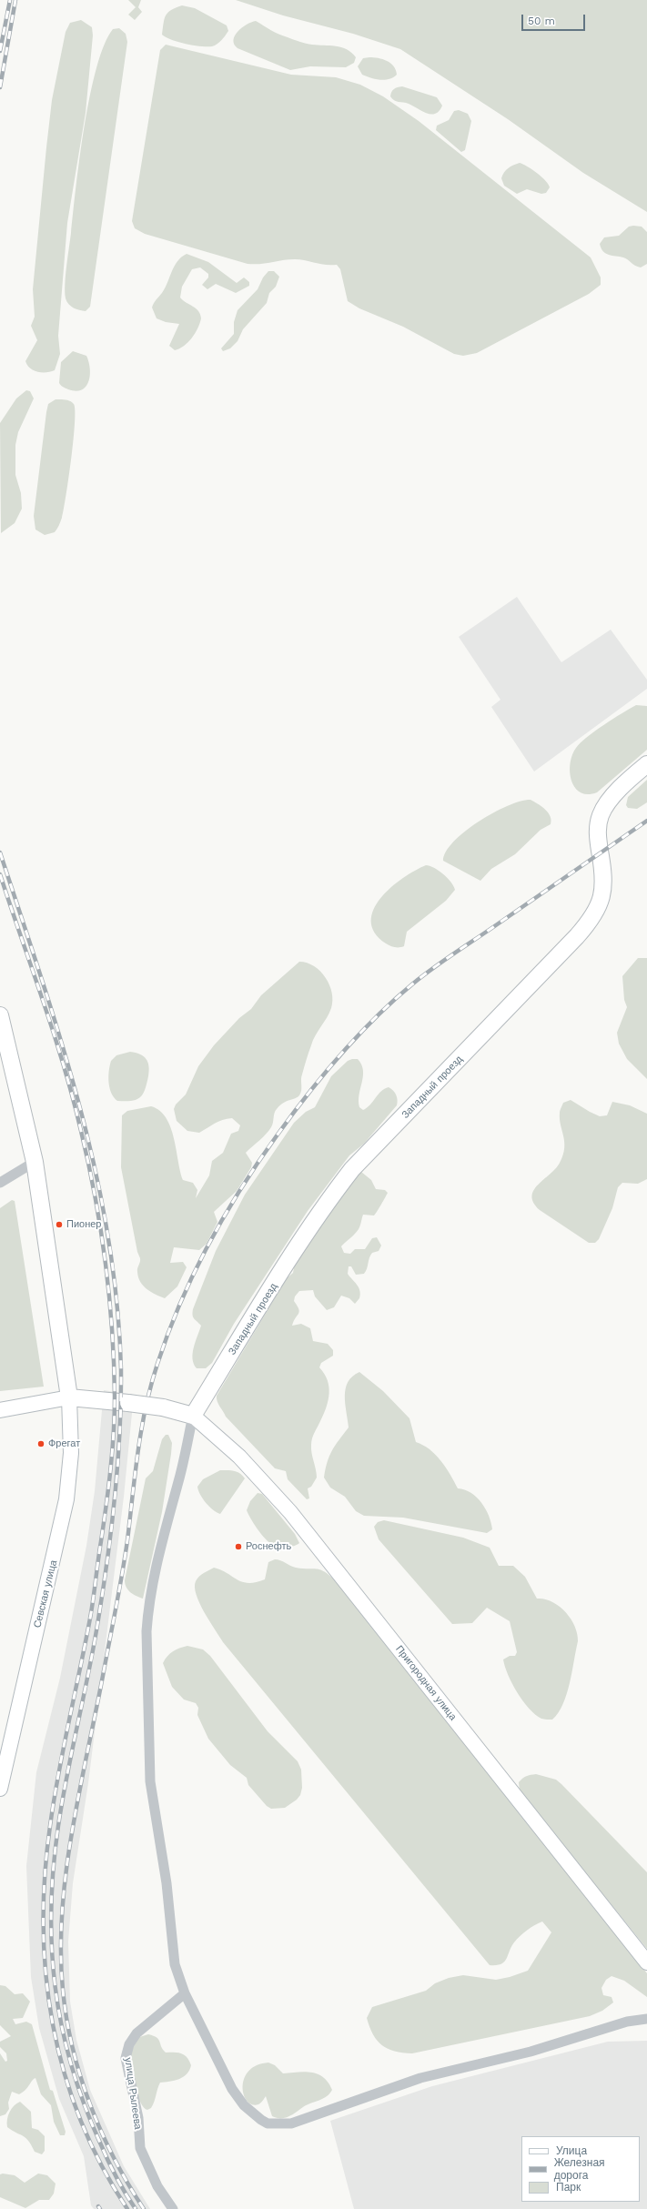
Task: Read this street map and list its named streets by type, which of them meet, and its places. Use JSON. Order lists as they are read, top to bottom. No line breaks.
{"streets":{"main road":["Западный проезд","Севская улица","Пригородная улица"],"street":["улица Рылеева"]},"crossings":[["Западный проезд","Пригородная улица"]],"places":["Пионер","Фрегат","Роснефть"],"legend":["Улица","Железная дорога","Парк"],"scale_bar":"50 m"}
